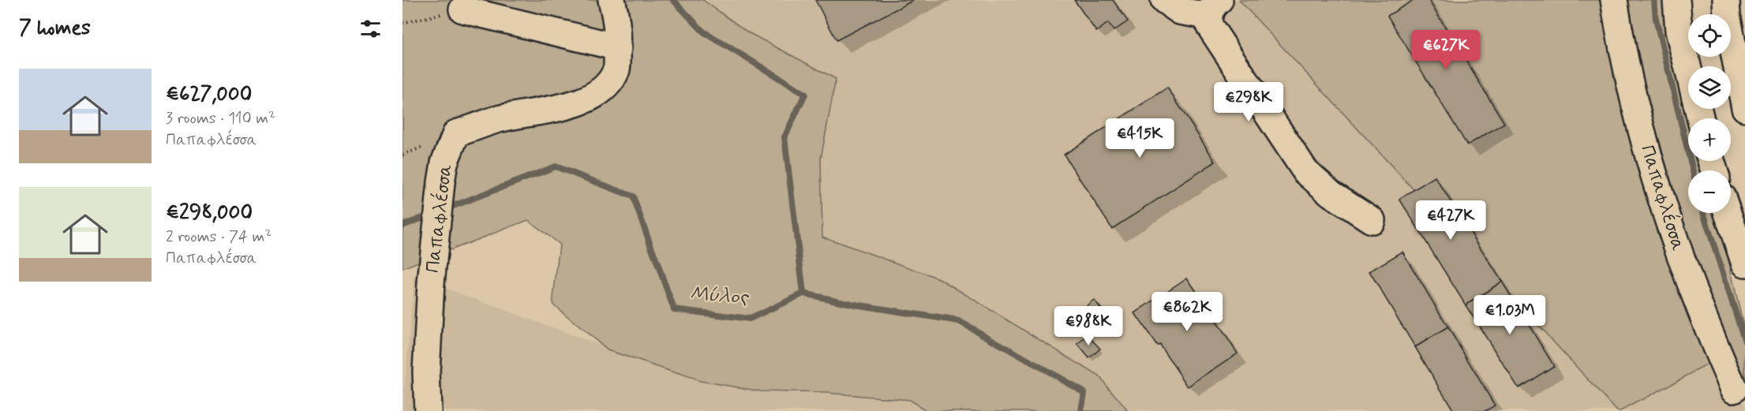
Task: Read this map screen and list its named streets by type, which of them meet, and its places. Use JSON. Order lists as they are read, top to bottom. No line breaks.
{"streets":{"main road":["Παπαφλέσσα"]},"water":["Μύλος"],"page":{"heading":"7 homes","map_buttons":["+","−"],"price":["€627K","€298K","€415K","€427K","€862K","€1.03M","€988K"],"list":[{"name":"€627,000","note":"3 rooms · 110 m² · Παπαφλέσσα"},{"name":"€298,000","note":"2 rooms · 74 m² · Παπαφλέσσα"}]}}
